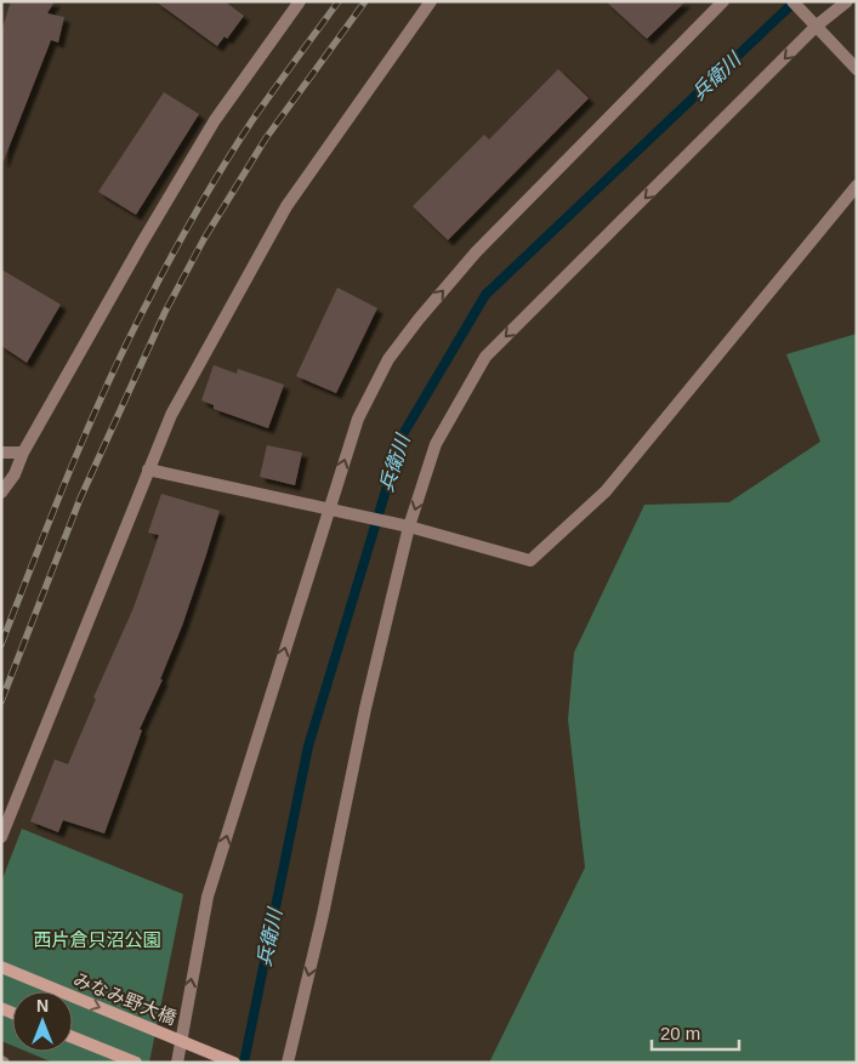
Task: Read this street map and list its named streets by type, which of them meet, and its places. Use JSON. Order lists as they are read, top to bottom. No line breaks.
{"streets":{"street":["みなみ野大橋"]},"one_way":["みなみ野大橋"],"water":["兵衛川"],"parks":["西片倉只沼公園"],"scale_bar":"20 m","north":"top"}
